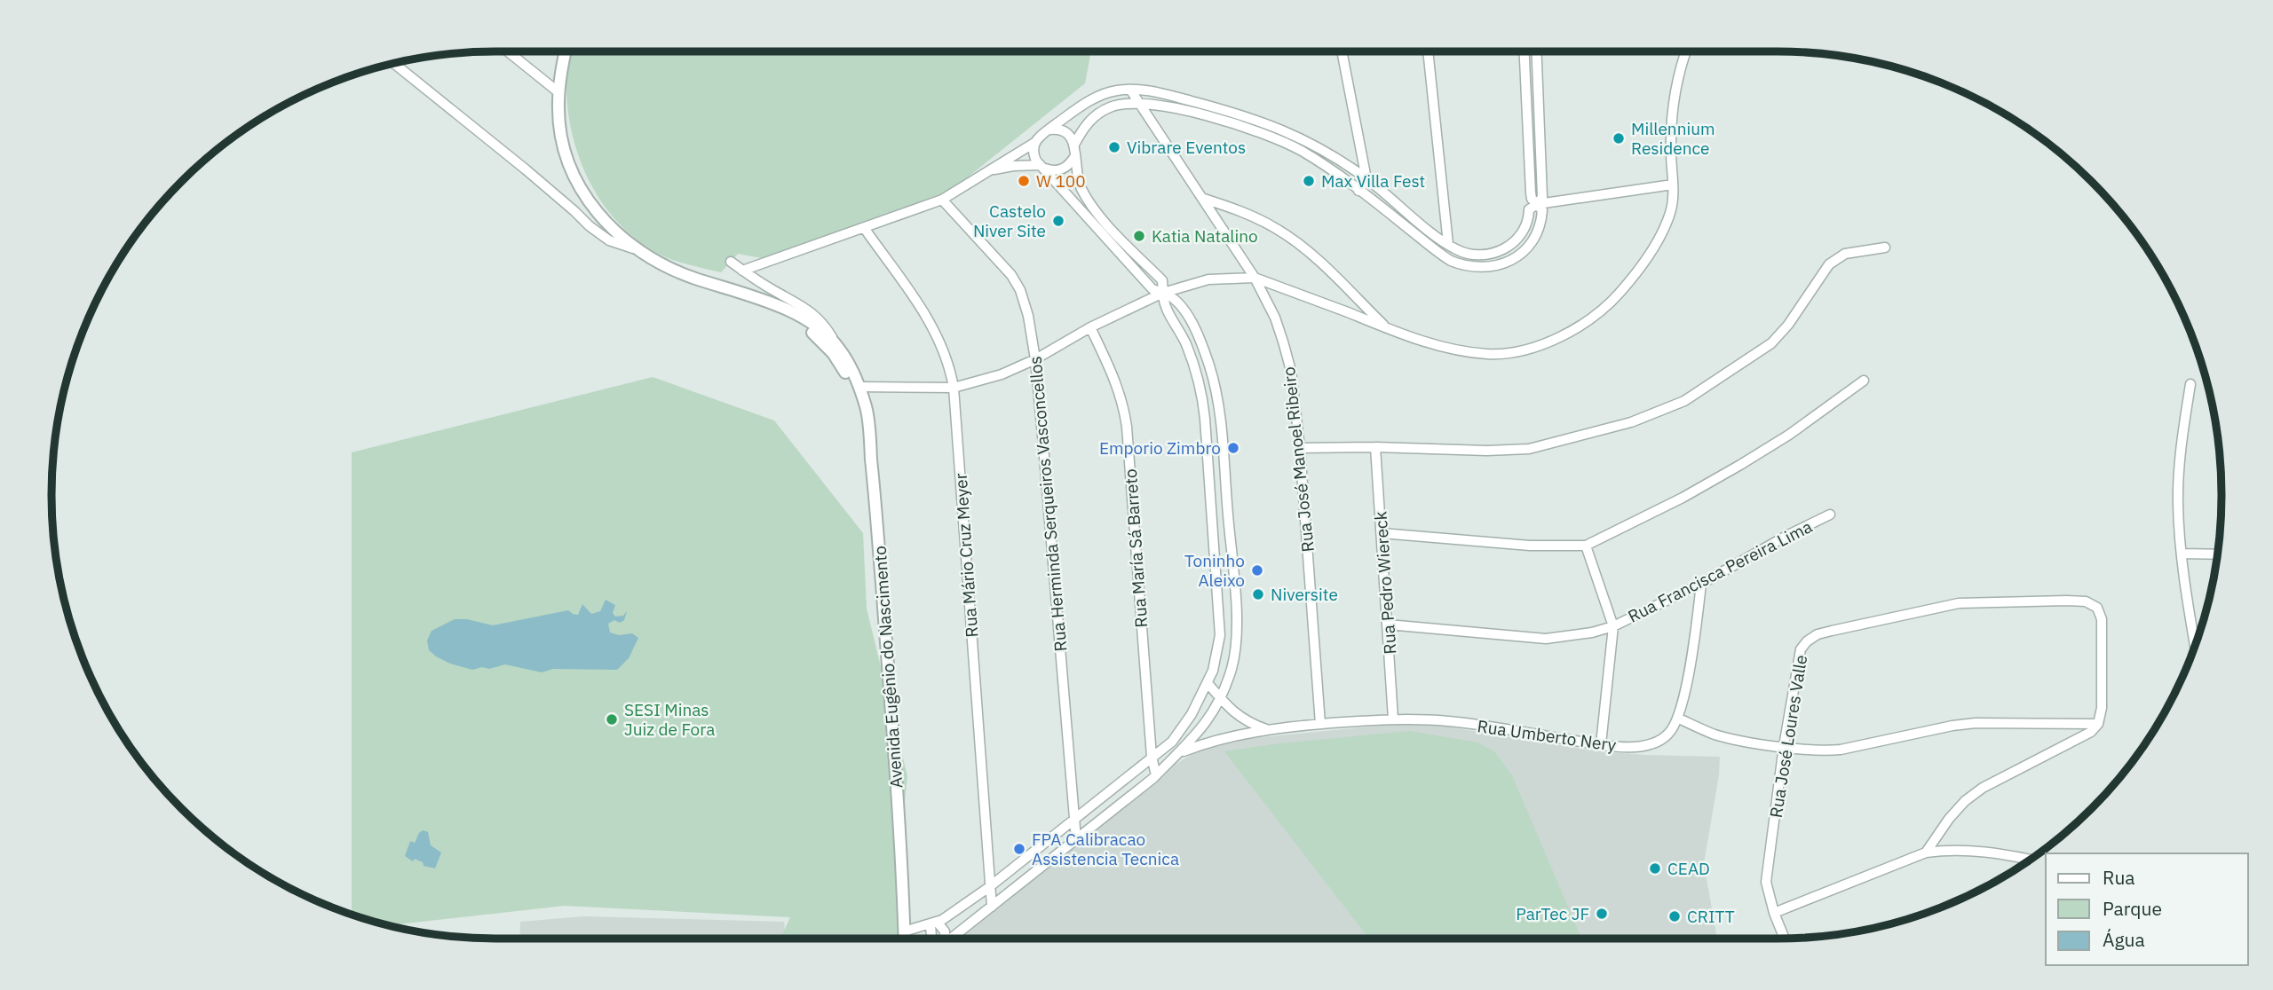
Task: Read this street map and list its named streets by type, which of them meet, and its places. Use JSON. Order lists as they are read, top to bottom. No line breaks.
{"streets":{"street":["Rua José Manoel Ribeiro","Rua Herminda Serqueiros Vasconcellos","Rua María Sá Barreto","Rua Mário Cruz Meyer","Rua Francisca Pereira Lima","Rua Pedro Wiereck","Avenida Eugênio do Nascimento","Rua Umberto Nery","Rua José Loures Valle"]},"crossings":[["Rua José Manoel Ribeiro","Rua Umberto Nery"],["Rua Francisca Pereira Lima","Rua Pedro Wiereck"],["Rua Francisca Pereira Lima","Rua Umberto Nery"],["Rua Pedro Wiereck","Rua Umberto Nery"]],"places":["Millennium Residence","Vibrare Eventos","W 100","Max Villa Fest","Castelo Niver Site","Katia Natalino","Emporio Zimbro","Toninho Aleixo","Niversite","SESI Minas Juiz de Fora","FPA Calibracao Assistencia Tecnica","CEAD","ParTec JF","CRITT"],"legend":["Rua","Parque","Água"]}
